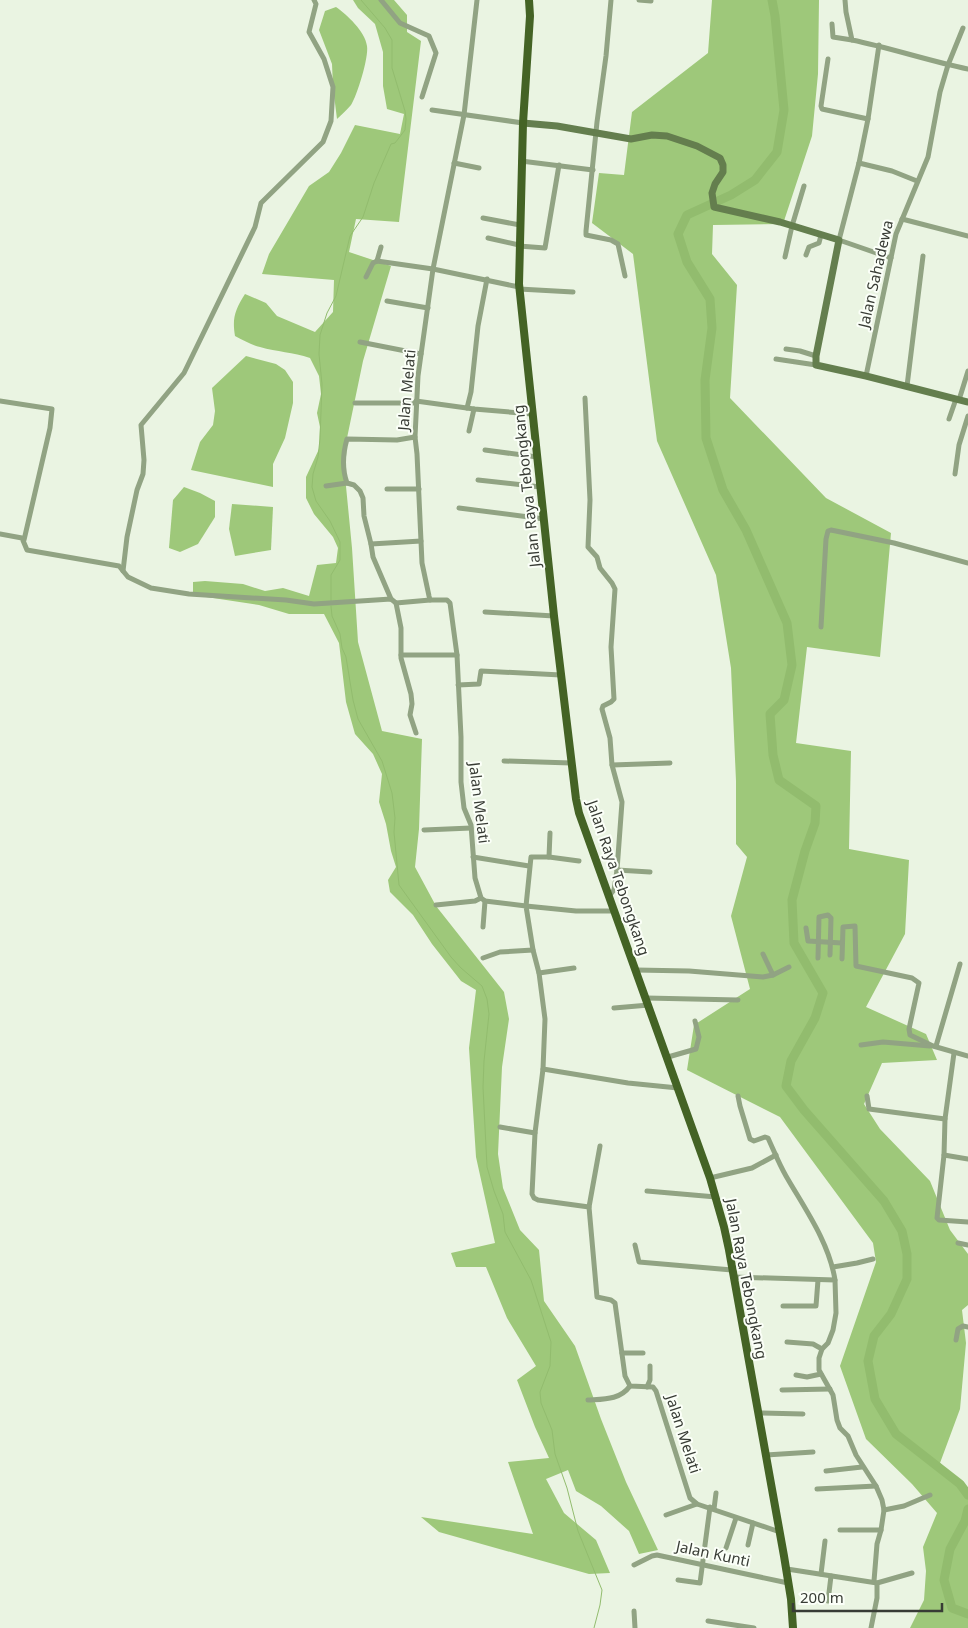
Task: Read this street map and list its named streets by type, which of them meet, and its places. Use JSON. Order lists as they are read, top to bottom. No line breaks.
{"streets":{"main road":["Jalan Raya Tebongkang"],"street":["Jalan Sahadewa","Jalan Melati","Jalan Kunti"]},"crossings":[["Jalan Raya Tebongkang","Jalan Kunti"]],"scale_bar":"200 m"}
